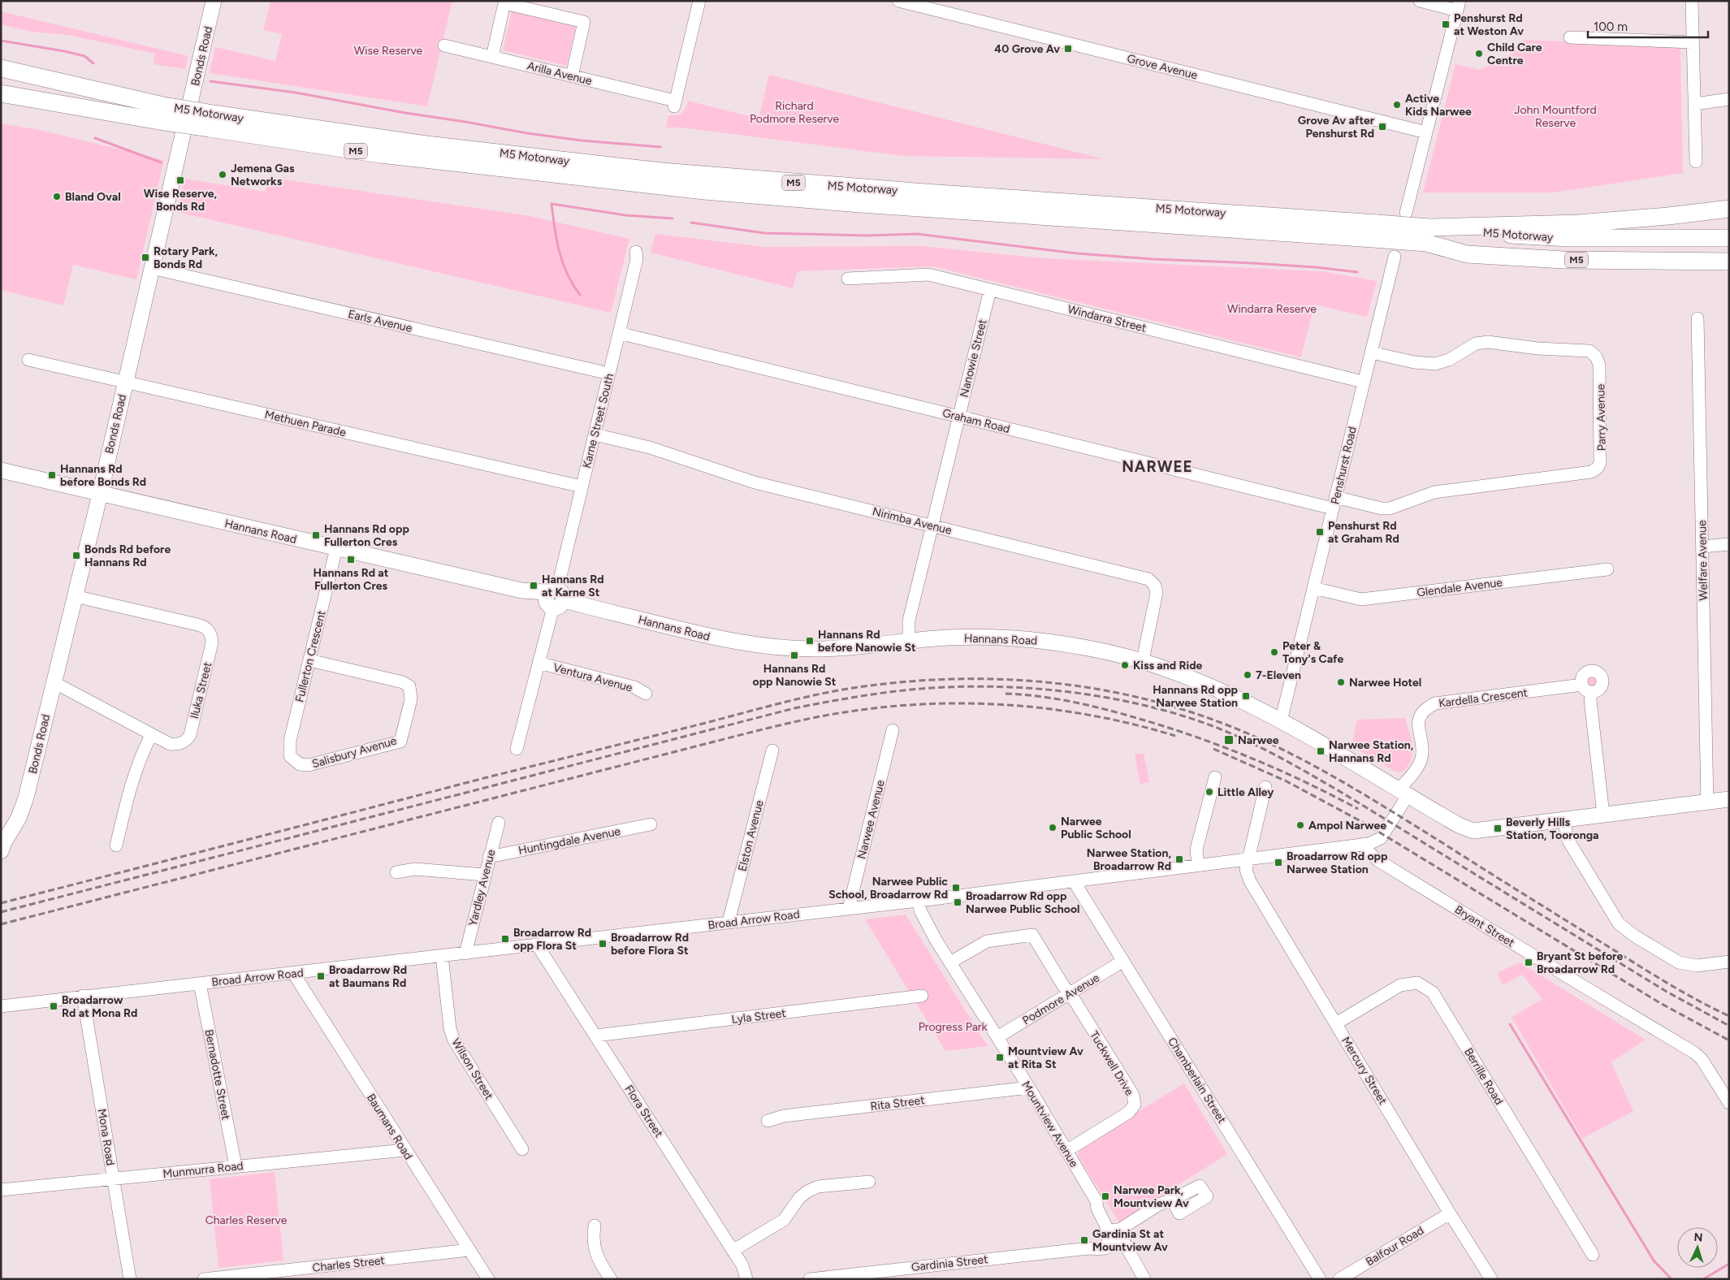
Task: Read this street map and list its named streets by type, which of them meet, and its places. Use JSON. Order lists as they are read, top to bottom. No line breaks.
{"streets":{"highway":["M5 Motorway","M5"],"main road":["Bonds Road","Hannans Road"],"street":["Grove Avenue","Arilla Avenue","Windarra Street","Earls Avenue","Nanowie Street","Parry Avenue","Karne Street South","Graham Road","Methuen Parade","Penshurst Road","Nirimba Avenue","Welfare Avenue","Glendale Avenue","Fullerton Crescent","Ventura Avenue","Iluka Street","Kardella Crescent","Salisbury Avenue","Narwee Avenue","Elston Avenue","Huntingdale Avenue","Yardley Avenue","Broad Arrow Road","Bryant Street","Podmore Avenue","Lyla Street","Tuckwell Drive","Wilson Street","Mercury Street","Bernadotte Street","Berrille Road","Chamberlain Street","Rita Street","Flora Street","Mountview Avenue","Baumans Road","Mona Road","Munmurra Road","Balfour Road","Gardinia Street","Charles Street"]},"crossings":[["Bonds Road","Earls Avenue"],["Bonds Road","Methuen Parade"],["Bonds Road","Hannans Road"],["Bonds Road","Iluka Street"],["M5 Motorway","M5"],["Windarra Street","Nanowie Street"],["Windarra Street","Penshurst Road"],["Earls Avenue","Karne Street South"],["Nanowie Street","Graham Road"],["Nanowie Street","Nirimba Avenue"],["Nanowie Street","Hannans Road"],["Parry Avenue","Graham Road"],["Parry Avenue","Penshurst Road"],["Karne Street South","Graham Road"],["Karne Street South","Methuen Parade"],["Karne Street South","Nirimba Avenue"],["Karne Street South","Hannans Road"],["Karne Street South","Ventura Avenue"],["Graham Road","Penshurst Road"],["Penshurst Road","Hannans Road"],["Penshurst Road","Glendale Avenue"],["Nirimba Avenue","Hannans Road"],["Hannans Road","Fullerton Crescent"],["Hannans Road","Kardella Crescent"],["Hannans Road","Broad Arrow Road"],["Fullerton Crescent","Salisbury Avenue"],["Kardella Crescent","Broad Arrow Road"],["Narwee Avenue","Broad Arrow Road"],["Elston Avenue","Broad Arrow Road"],["Huntingdale Avenue","Yardley Avenue"],["Yardley Avenue","Broad Arrow Road"],["Broad Arrow Road","Bryant Street"],["Broad Arrow Road","Wilson Street"],["Broad Arrow Road","Mercury Street"],["Broad Arrow Road","Bernadotte Street"],["Broad Arrow Road","Chamberlain Street"],["Broad Arrow Road","Flora Street"],["Broad Arrow Road","Mountview Avenue"],["Broad Arrow Road","Baumans Road"],["Broad Arrow Road","Mona Road"],["Podmore Avenue","Tuckwell Drive"],["Podmore Avenue","Chamberlain Street"],["Podmore Avenue","Mountview Avenue"],["Lyla Street","Flora Street"],["Tuckwell Drive","Mountview Avenue"],["Mercury Street","Berrille Road"],["Mercury Street","Balfour Road"],["Bernadotte Street","Munmurra Road"],["Rita Street","Mountview Avenue"],["Mountview Avenue","Gardinia Street"],["Baumans Road","Munmurra Road"],["Baumans Road","Charles Street"],["Mona Road","Munmurra Road"]],"districts":["NARWEE"],"parks":["Wise Reserve","Richard Podmore Reserve","John Mountford Reserve","Windarra Reserve","Progress Park","Charles Reserve"],"places":{"transit":["Penshurst Rd at Weston Av","40 Grove Av","Grove Av after Penshurst Rd","Wise Reserve, Bonds Rd","Rotary Park, Bonds Rd","Hannans Rd before Bonds Rd","Penshurst Rd at Graham Rd","Hannans Rd opp Fullerton Cres","Bonds Rd before Hannans Rd","Hannans Rd at Fullerton Cres","Hannans Rd at Karne St","Hannans Rd before Nanowie St","Hannans Rd opp Nanowie St","Hannans Rd opp Narwee Station","Narwee","Narwee Station, Hannans Rd","Beverly Hills Station, Tooronga","Narwee Station, Broadarrow Rd","Broadarrow Rd opp Narwee Station","Narwee Public School, Broadarrow Rd","Broadarrow Rd opp Narwee Public School","Broadarrow Rd opp Flora St","Broadarrow Rd before Flora St","Bryant St before Broadarrow Rd","Broadarrow Rd at Baumans Rd","Broadarrow Rd at Mona Rd","Mountview Av at Rita St","Narwee Park, Mountview Av","Gardinia St at Mountview Av"],"other":["Child Care Centre","Active Kids Narwee","Jemena Gas Networks","Bland Oval","Peter & Tony's Cafe","Kiss and Ride","7-Eleven","Narwee Hotel","Little Alley","Ampol Narwee","Narwee Public School"]},"scale_bar":"100 m","north":"top"}
